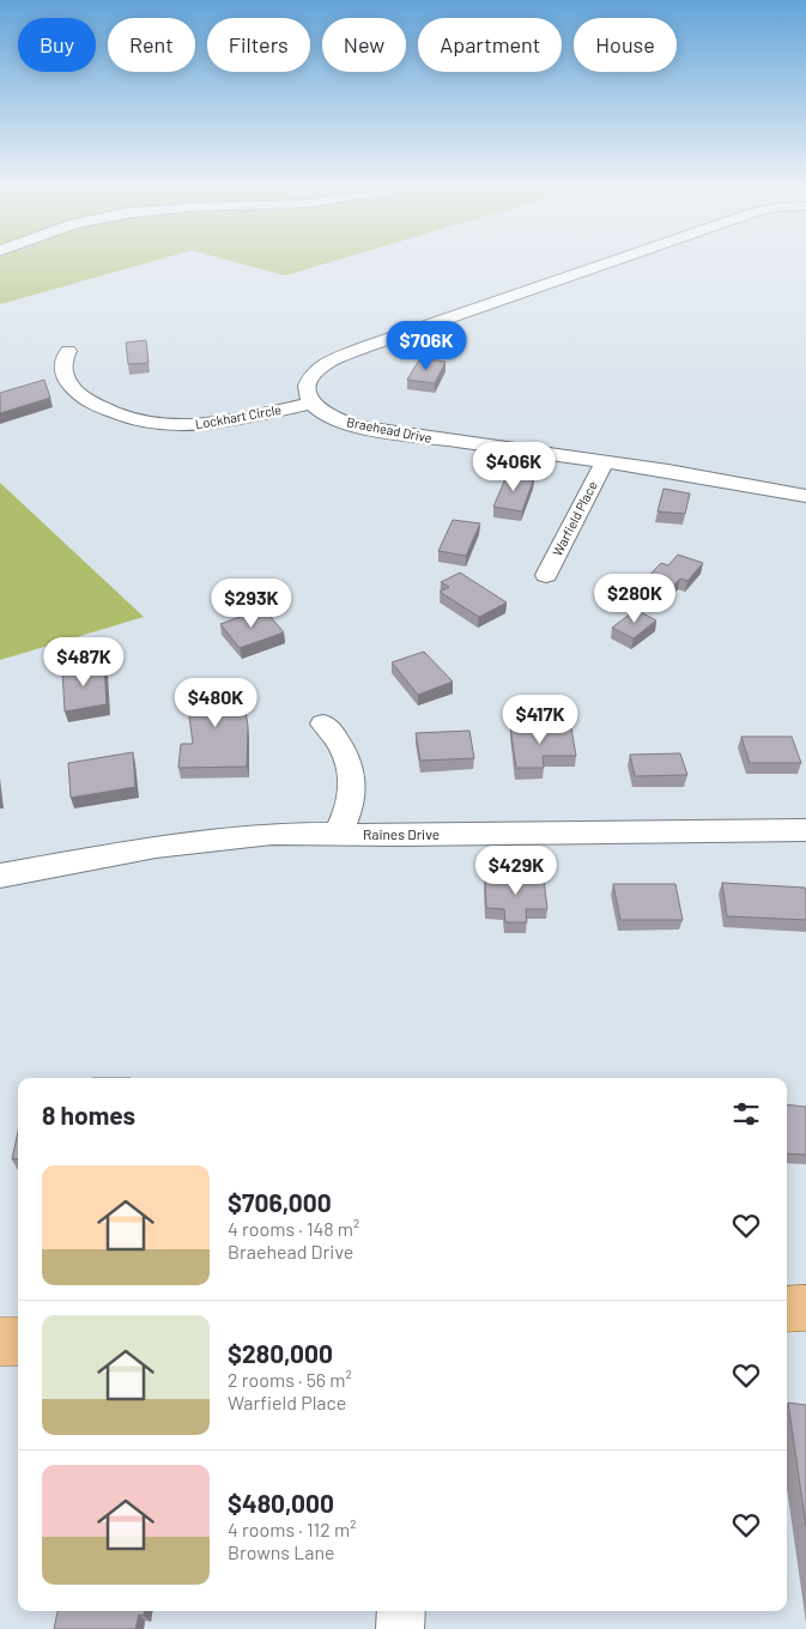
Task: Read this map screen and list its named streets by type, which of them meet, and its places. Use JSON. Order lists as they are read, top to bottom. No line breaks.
{"streets":{"street":["Lockhart Circle","Braehead Drive","Warfield Place","Raines Drive"]},"crossings":[["Lockhart Circle","Braehead Drive"],["Braehead Drive","Warfield Place"]],"page":{"chip":["Buy","Rent","Filters","New","Apartment","House"],"price":["$706K","$406K","$280K","$293K","$487K","$480K","$417K","$429K"],"heading":"8 homes","list":[{"name":"$706,000","note":"4 rooms · 148 m² · Braehead Drive"},{"name":"$280,000","note":"2 rooms · 56 m² · Warfield Place"},{"name":"$480,000","note":"4 rooms · 112 m² · Browns Lane"}]}}
